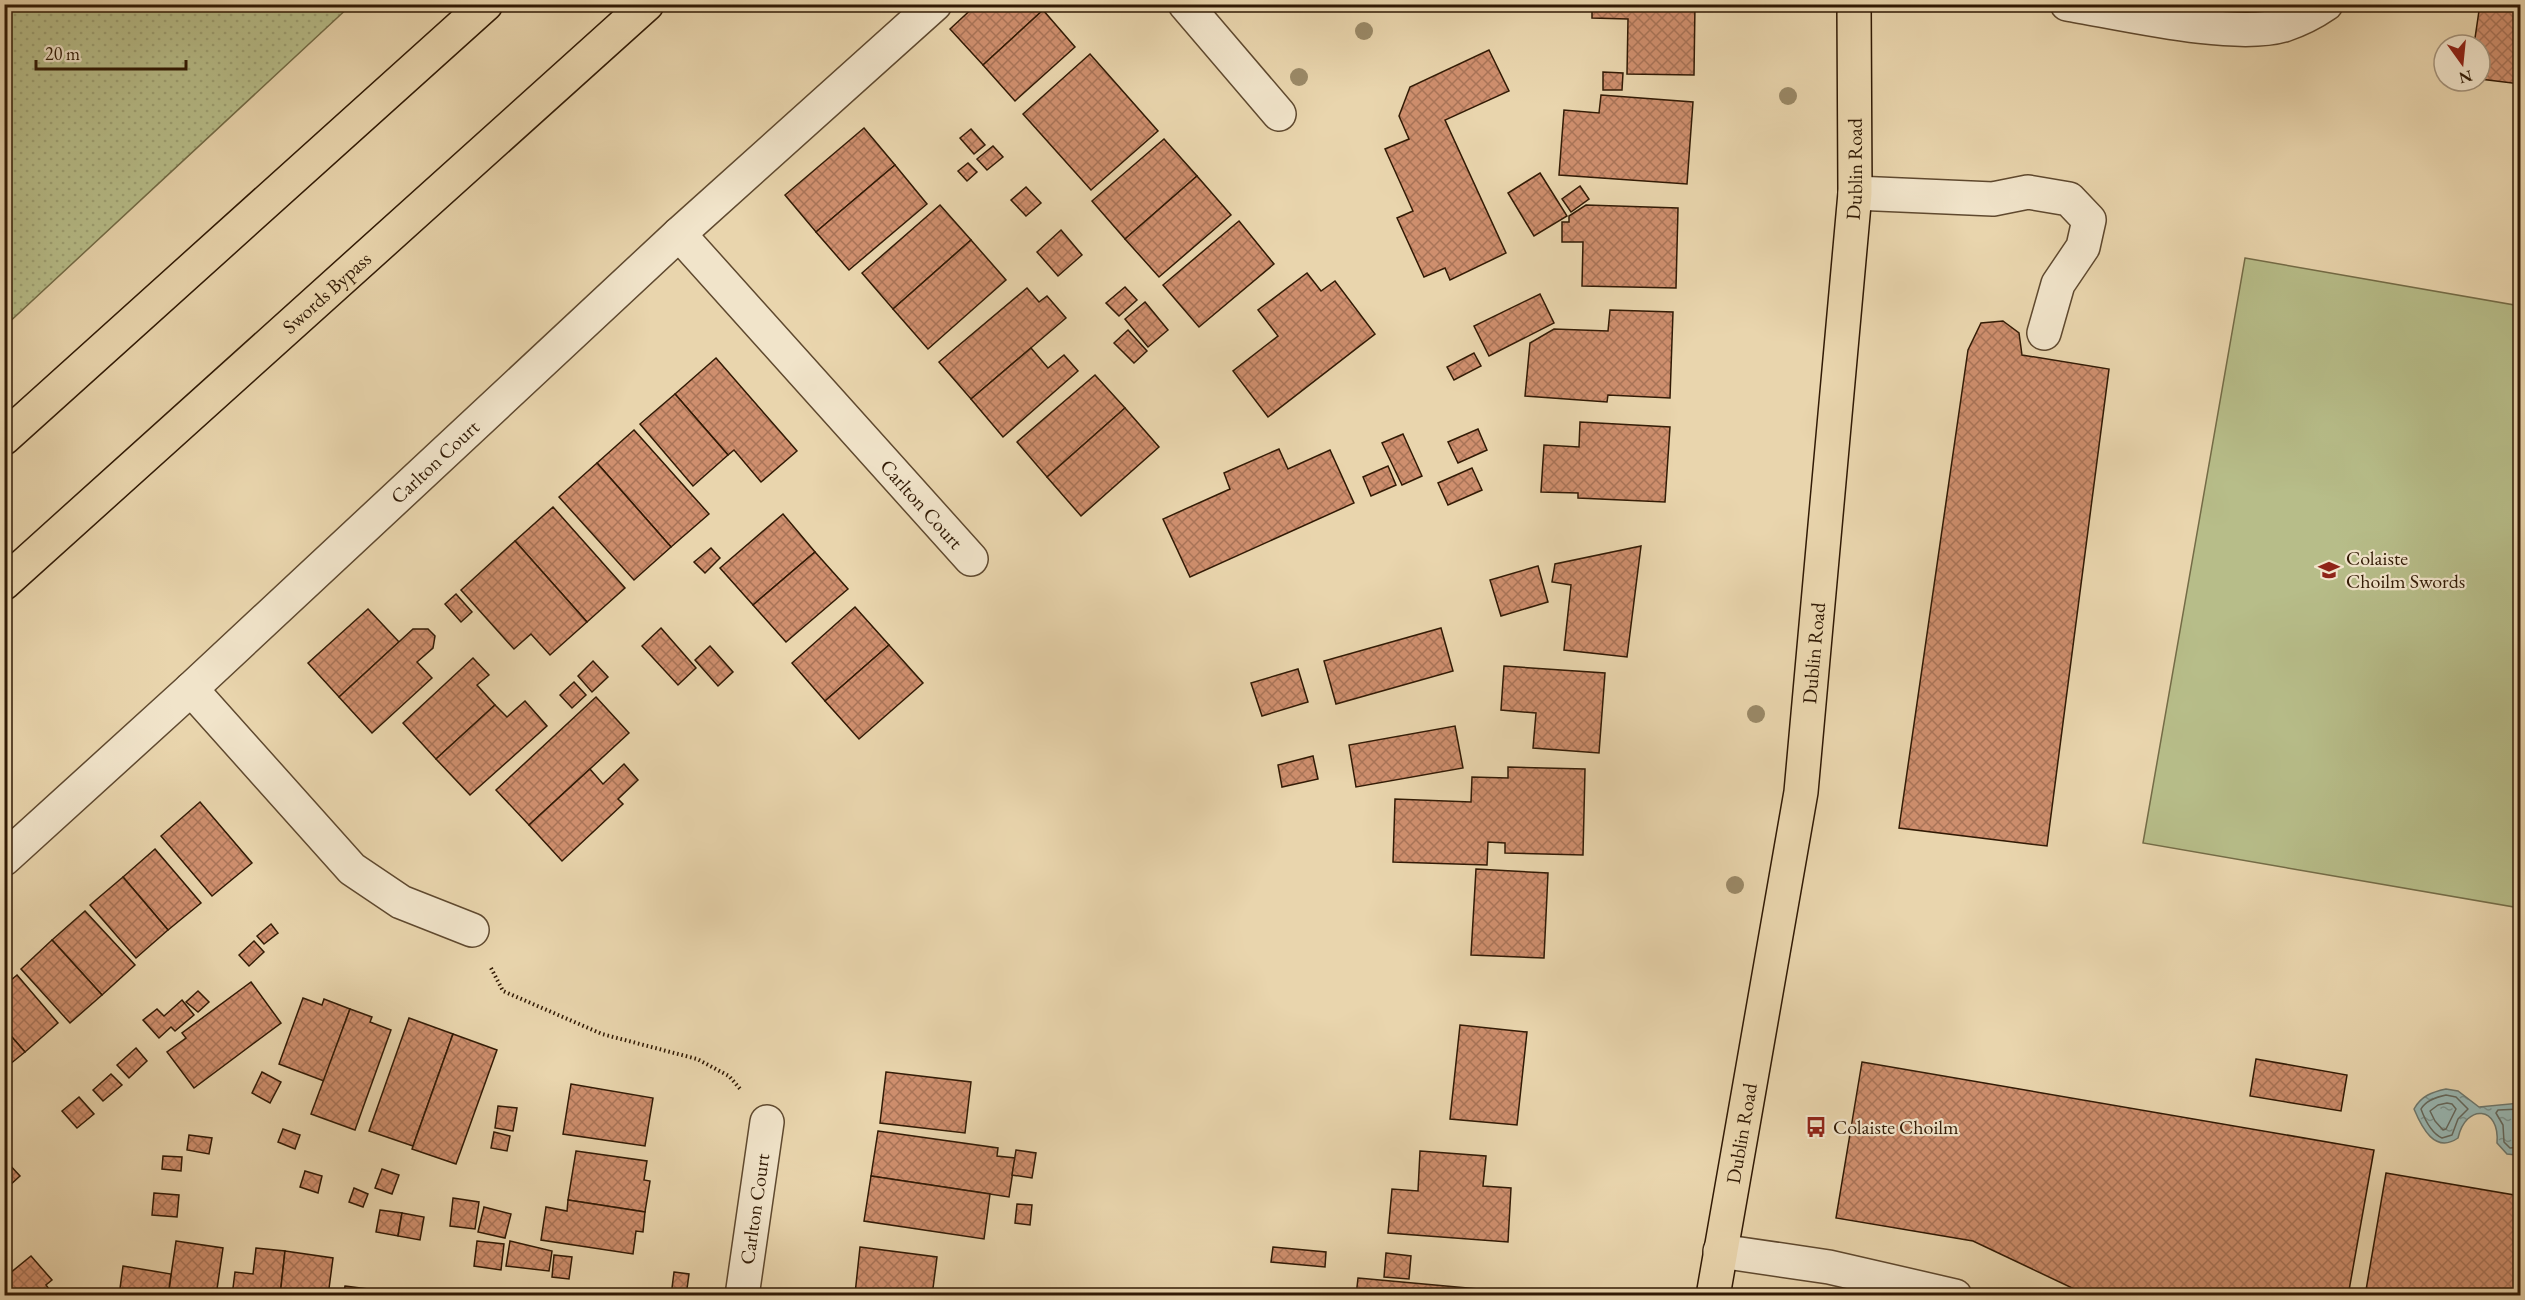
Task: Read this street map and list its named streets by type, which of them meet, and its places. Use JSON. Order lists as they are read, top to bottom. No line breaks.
{"streets":{"main road":["Dublin Road","Swords Bypass"],"street":["Carlton Court"]},"places":{"school or university":["Colaiste Choilm Swords"],"bus stop":["Colaiste Choilm"]},"scale_bar":"20 m","north":"bottom"}
